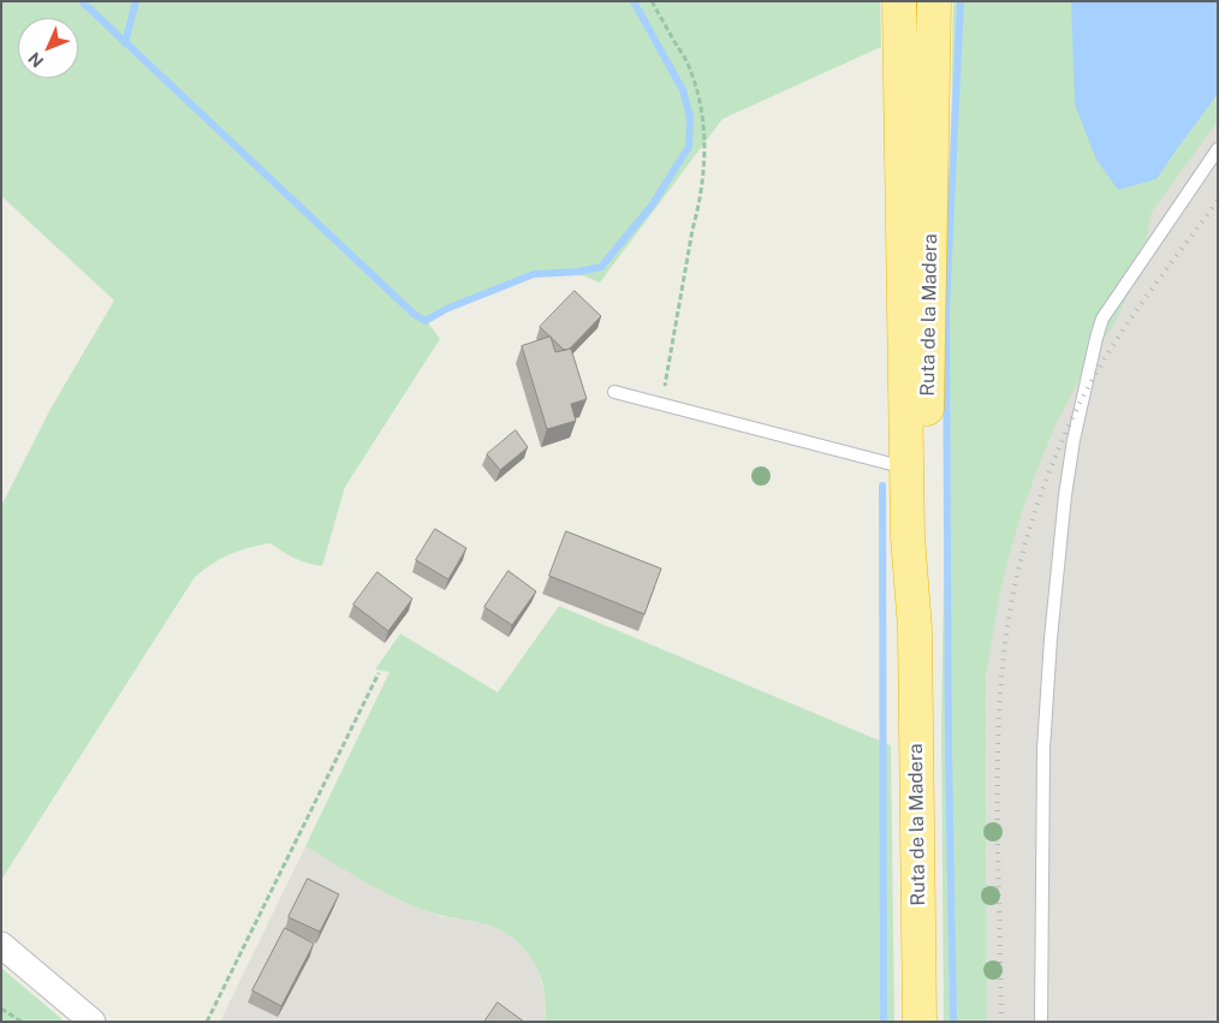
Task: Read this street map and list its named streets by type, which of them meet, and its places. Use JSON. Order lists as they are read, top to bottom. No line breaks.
{"streets":{"highway":["Ruta de la Madera"]},"north":"bottom left"}
